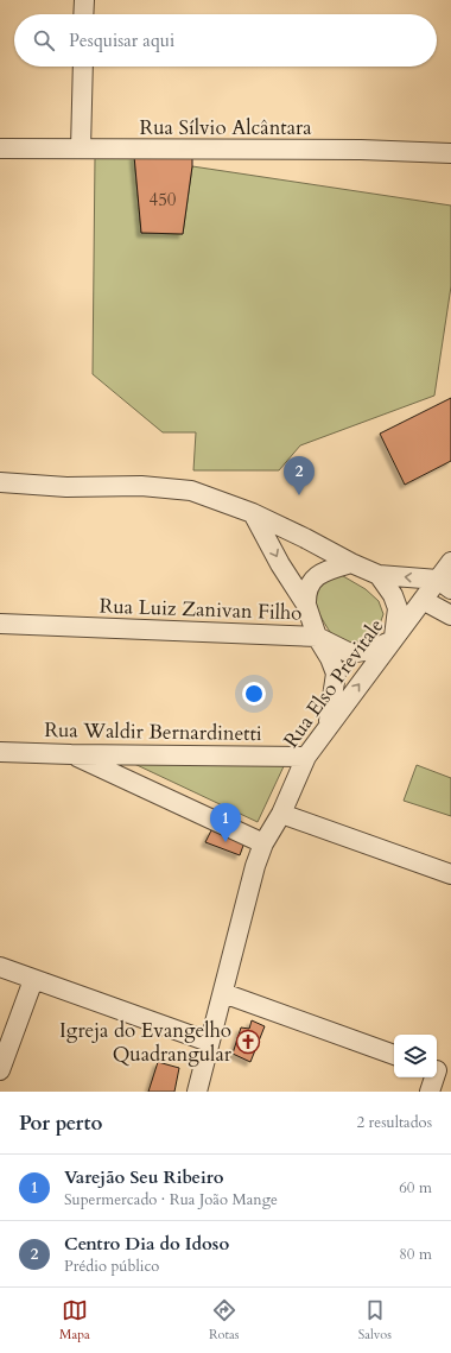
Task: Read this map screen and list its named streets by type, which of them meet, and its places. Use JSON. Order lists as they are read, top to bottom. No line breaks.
{"streets":{"street":["Rua Sílvio Alcântara","Rua Luiz Zanivan Filho","Rua Elso Previtale","Rua Waldir Bernardinetti"]},"crossings":[["Rua Luiz Zanivan Filho","Rua Elso Previtale"],["Rua Elso Previtale","Rua Waldir Bernardinetti"]],"places":{"church":["Igreja do Evangelho Quadrangular"]},"house_numbers":["450"],"page":{"search":"Pesquisar aqui","pins":["2","1"],"heading":["Por perto","2 resultados"],"list":[{"mark":"1","name":"Varejão Seu Ribeiro","note":"Supermercado · Rua João Mange","value":"60 m"},{"mark":"2","name":"Centro Dia do Idoso","note":"Prédio público","value":"80 m"}],"nav":["Mapa","Rotas","Salvos"]}}
